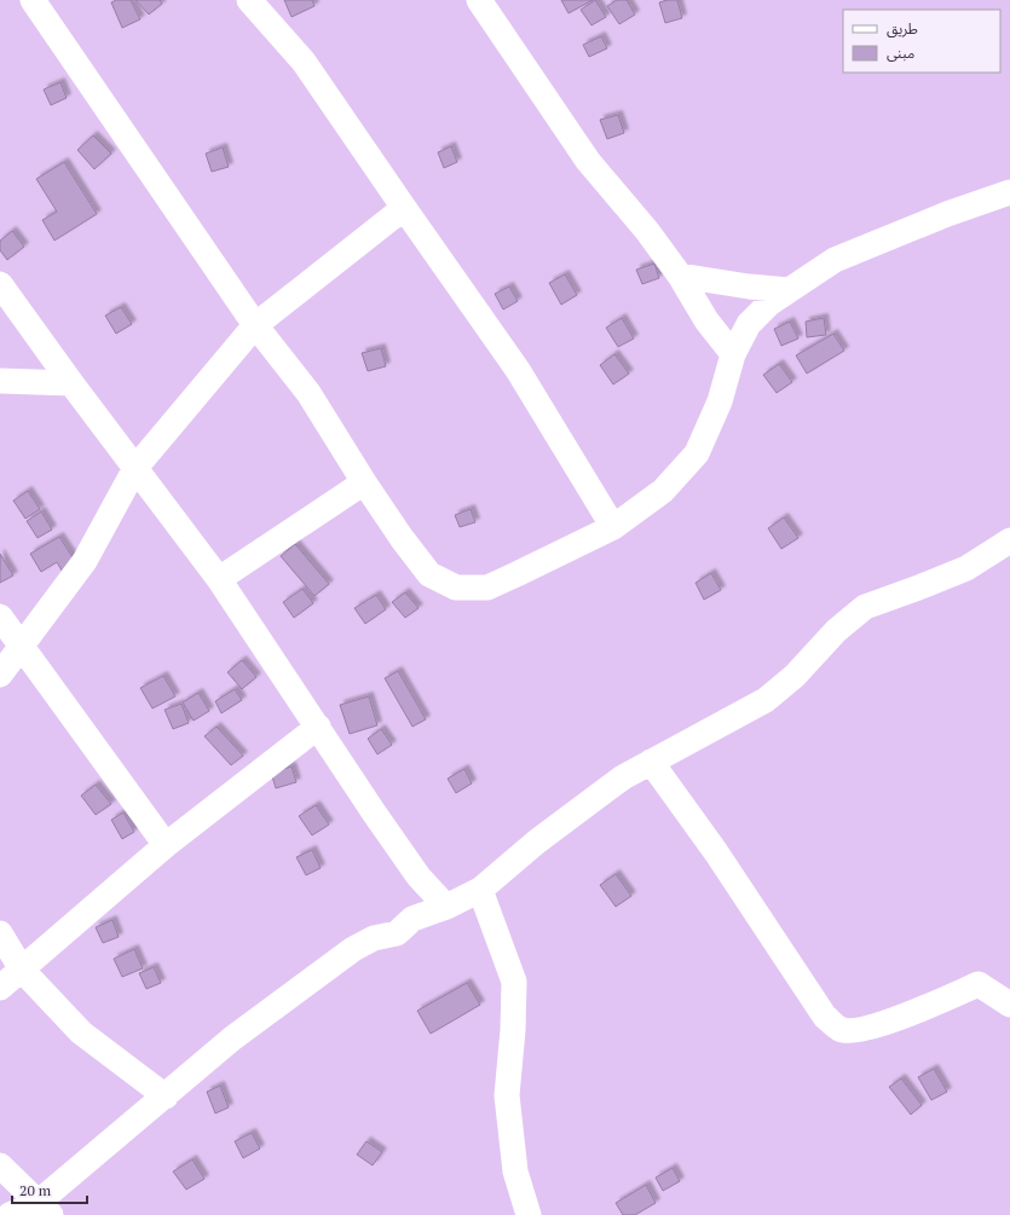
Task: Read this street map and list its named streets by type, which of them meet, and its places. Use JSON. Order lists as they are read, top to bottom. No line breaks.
{"legend":["طريق","مبنى"],"scale_bar":"20 m"}
